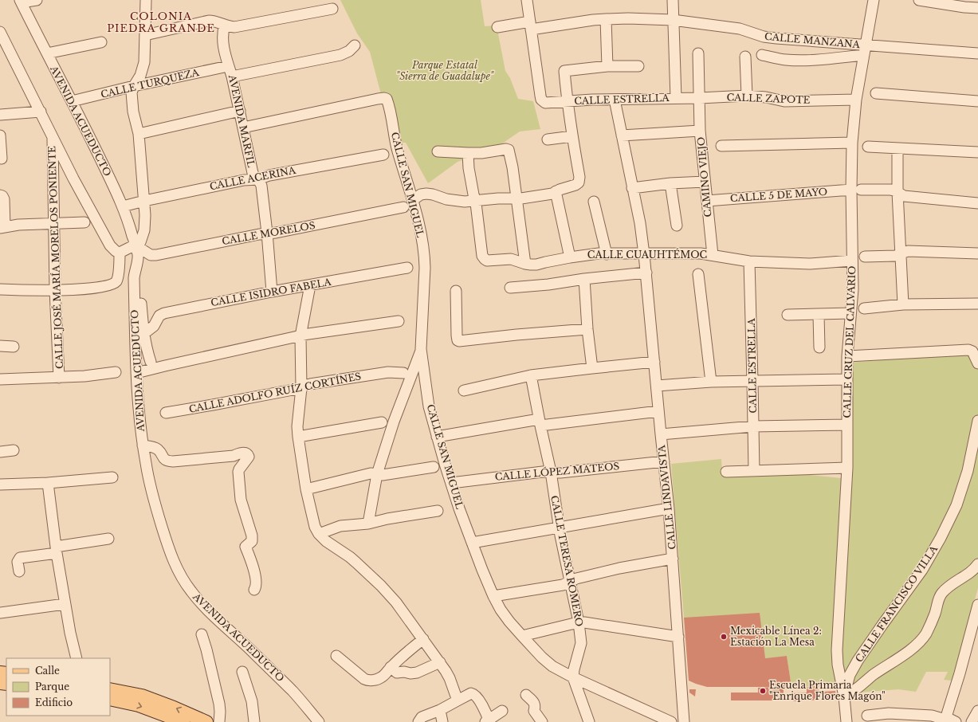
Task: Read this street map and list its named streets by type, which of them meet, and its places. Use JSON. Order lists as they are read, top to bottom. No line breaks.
{"streets":{"street":["CALLE MANZANA","CALLE TURQUEZA","CALLE ZAPOTE","CALLE ESTRELLA","AVENIDA ACUEDUCTO","AVENIDA MARFIL","CAMINO VIEJO","CALLE ACERINA","CALLE SAN MIGUEL","CALLE 5 DE MAYO","CALLE MORELOS","CALLE CUAUHTÉMOC","CALLE JOSÉ MARÍA MORELOS PONIENTE","CALLE ISIDRO FABELA","CALLE CRUZ DEL CALVARIO","CALLE ADOLFO RUÍZ CORTÍNES","CALLE LÓPEZ MATEOS","CALLE LINDAVISTA","CALLE TERESA ROMERO","CALLE FRANCISCO VILLA"]},"crossings":[["CALLE MANZANA","CALLE ESTRELLA"],["CALLE MANZANA","CALLE CRUZ DEL CALVARIO"],["CALLE TURQUEZA","AVENIDA ACUEDUCTO"],["CALLE TURQUEZA","AVENIDA MARFIL"],["CALLE ZAPOTE","CALLE ESTRELLA"],["CALLE ZAPOTE","CAMINO VIEJO"],["CALLE ZAPOTE","CALLE CRUZ DEL CALVARIO"],["CALLE ESTRELLA","CAMINO VIEJO"],["CALLE ESTRELLA","CALLE CUAUHTÉMOC"],["CALLE ESTRELLA","CALLE LINDAVISTA"],["AVENIDA ACUEDUCTO","CALLE ACERINA"],["AVENIDA ACUEDUCTO","CALLE MORELOS"],["AVENIDA MARFIL","CALLE ACERINA"],["AVENIDA MARFIL","CALLE SAN MIGUEL"],["AVENIDA MARFIL","CALLE MORELOS"],["AVENIDA MARFIL","CALLE ISIDRO FABELA"],["CAMINO VIEJO","CALLE 5 DE MAYO"],["CAMINO VIEJO","CALLE CUAUHTÉMOC"],["CALLE SAN MIGUEL","CALLE LÓPEZ MATEOS"],["CALLE SAN MIGUEL","CALLE TERESA ROMERO"],["CALLE 5 DE MAYO","CALLE CRUZ DEL CALVARIO"],["CALLE CUAUHTÉMOC","CALLE CRUZ DEL CALVARIO"],["CALLE CUAUHTÉMOC","CALLE LINDAVISTA"],["CALLE CRUZ DEL CALVARIO","CALLE FRANCISCO VILLA"],["CALLE LÓPEZ MATEOS","CALLE LINDAVISTA"],["CALLE LÓPEZ MATEOS","CALLE TERESA ROMERO"]],"districts":["COLONIA PIEDRA GRANDE"],"parks":["Parque Estatal \"Sierra de Guadalupe\""],"places":["Mexicable Línea 2: Estación La Mesa","Escuela Primaria \"Enrique Flores Magón\""],"legend":["Calle","Parque","Edificio"]}
